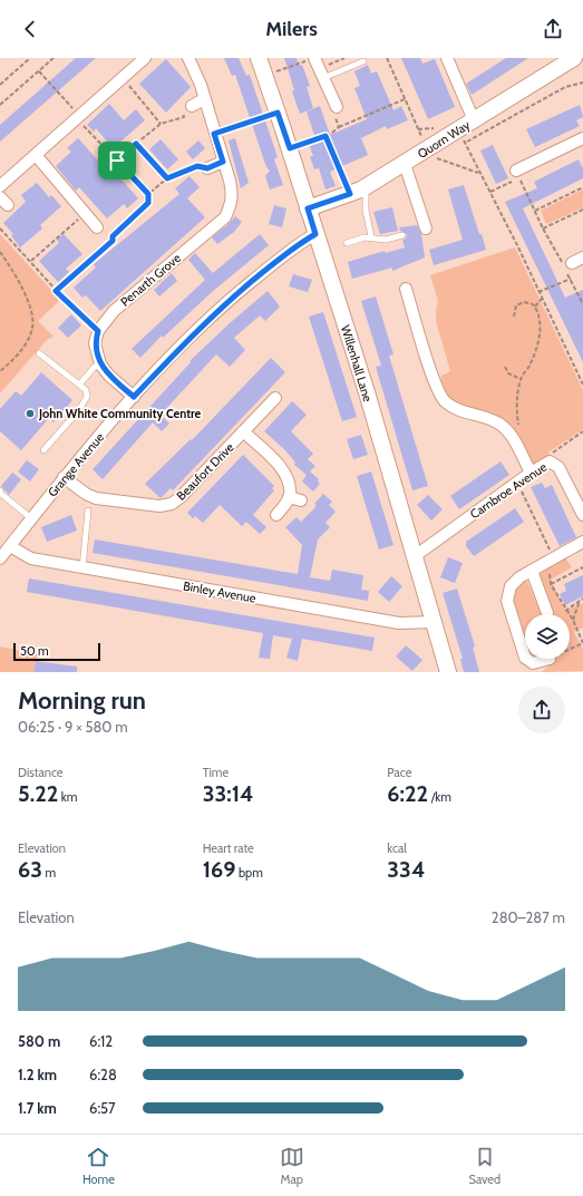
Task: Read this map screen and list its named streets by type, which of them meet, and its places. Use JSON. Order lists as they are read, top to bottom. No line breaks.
{"streets":{"street":["Quorn Way","Penarth Grove","Willenhall Lane","Grange Avenue","Beaufort Drive","Carnbroe Avenue","Binley Avenue"]},"crossings":[["Quorn Way","Willenhall Lane"],["Willenhall Lane","Grange Avenue"],["Willenhall Lane","Carnbroe Avenue"],["Willenhall Lane","Binley Avenue"],["Grange Avenue","Beaufort Drive"],["Grange Avenue","Binley Avenue"]],"places":["John White Community Centre"],"scale_bar":"50 m","page":{"header":"Milers","scale":"50 m","heading":["Morning run","06:25 · 9 × 580 m"],"stats":[["Distance","5.22 km"],["Time","33:14"],["Pace","6:22 /km"],["Elevation","63 m"],["Heart rate","169 bpm"],["kcal","334"]],"chart":["Elevation","280–287 m"],"list":[{"name":"580 m","note":"6:12"},{"name":"1.2 km","note":"6:28"},{"name":"1.7 km","note":"6:57"}],"tabs":["Home","Map","Saved"]}}
